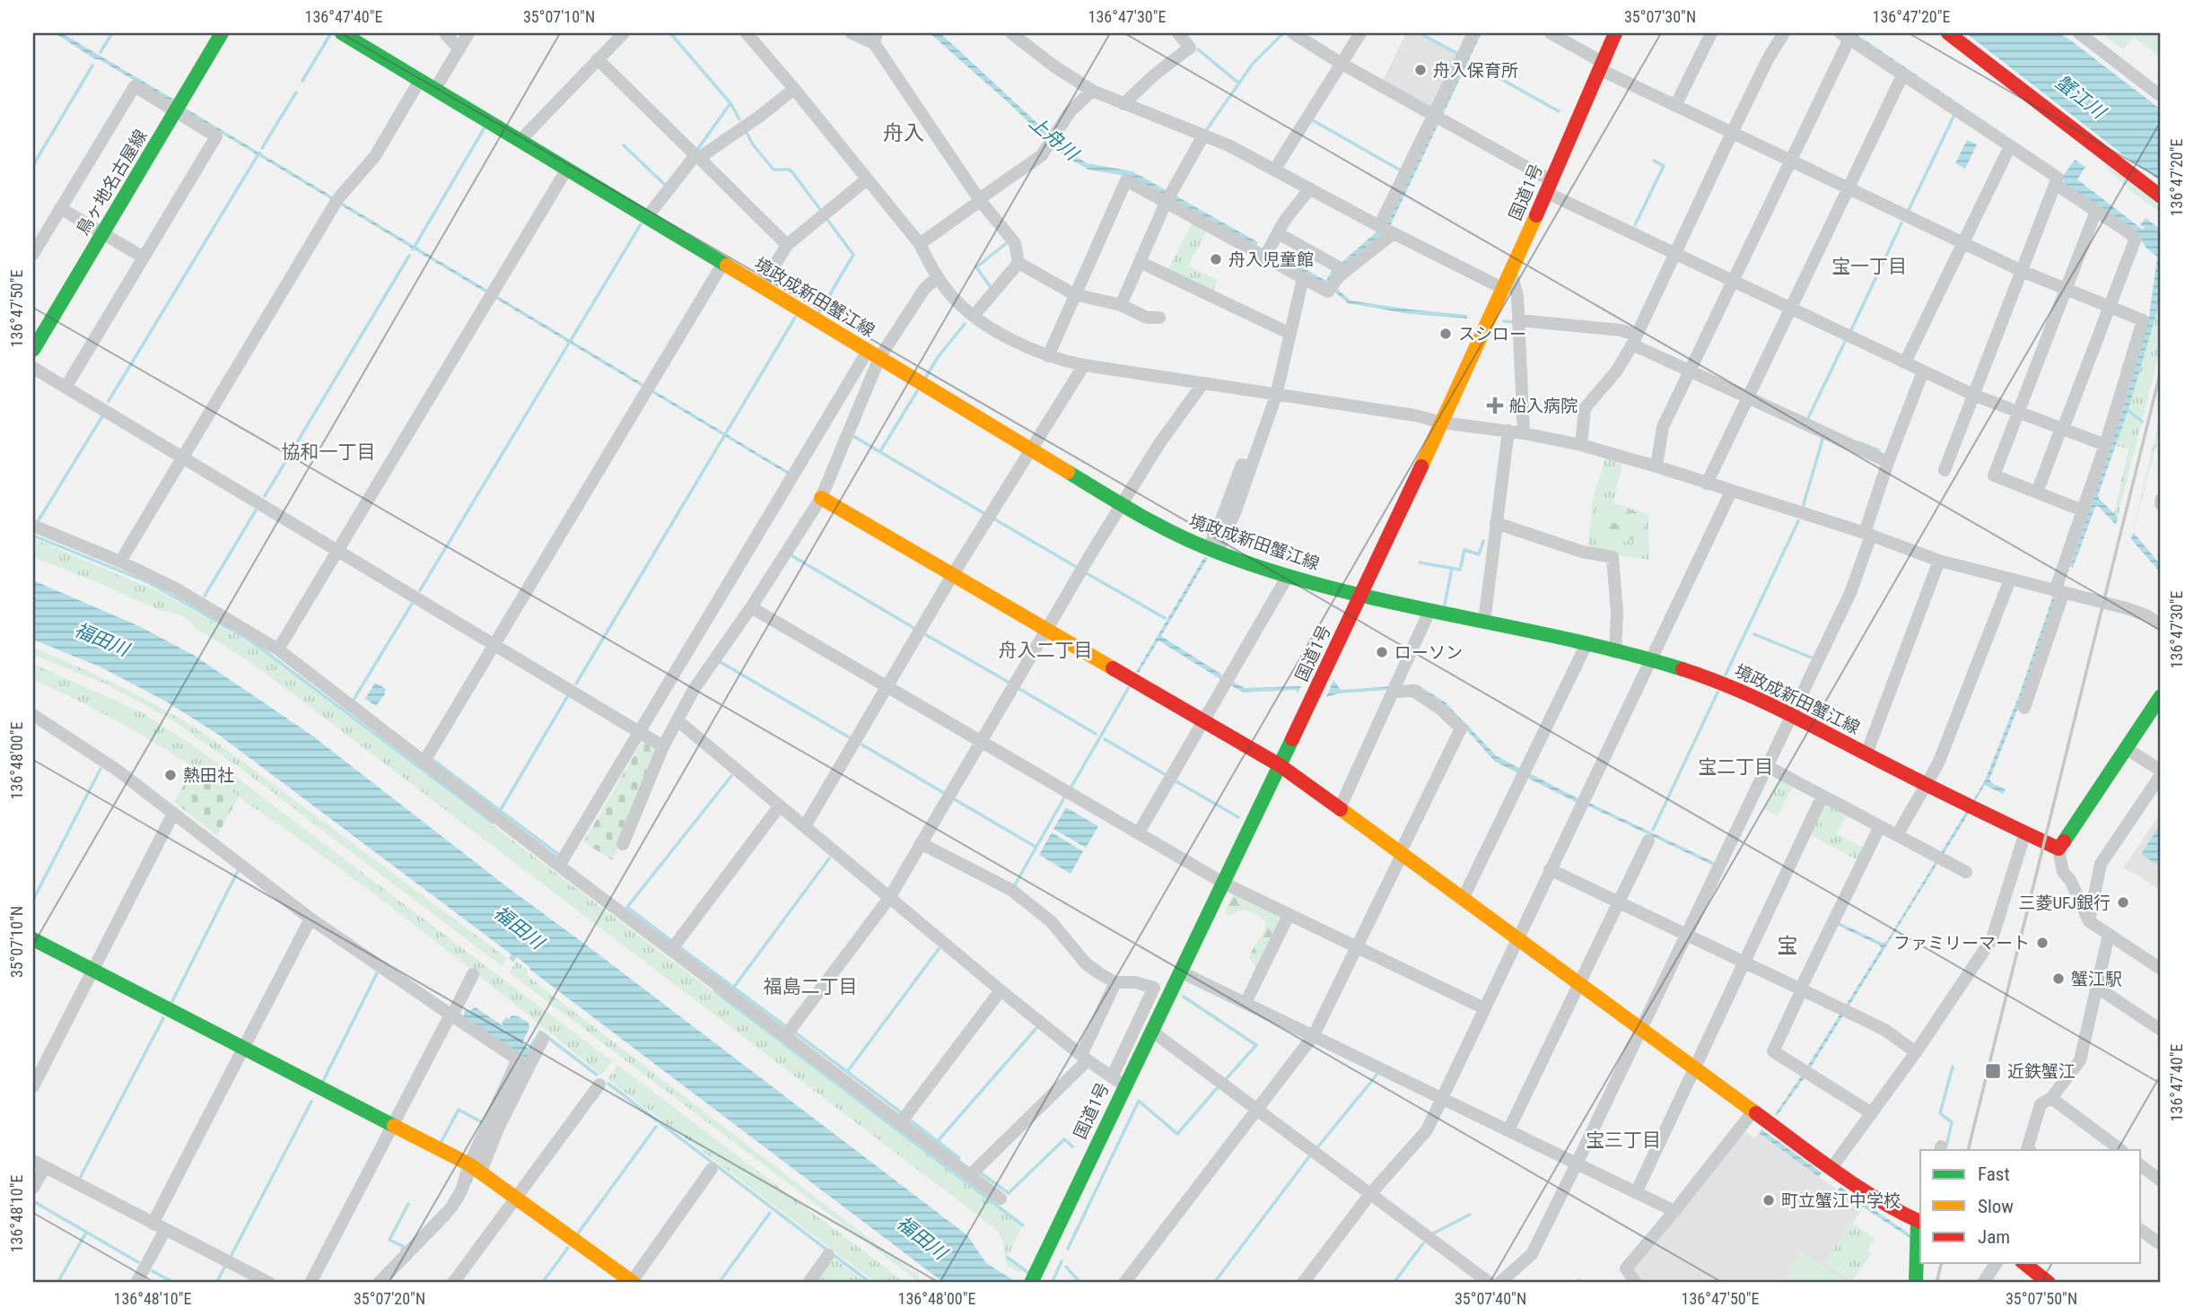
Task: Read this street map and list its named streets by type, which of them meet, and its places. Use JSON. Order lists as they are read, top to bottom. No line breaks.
{"streets":{"main road":["鳥ヶ地名古屋線","国道1号","境政成新田蟹江線"]},"crossings":[["国道1号","境政成新田蟹江線"]],"districts":["舟入","宝一丁目","協和一丁目","舟入二丁目","宝二丁目","宝","福島二丁目","宝三丁目"],"water":["蟹江川","上舟川","福田川"],"places":{"other":["舟入保育所","舟入児童館","スシロー","ローソン","熱田社","三菱UFJ銀行","ファミリーマート","蟹江駅","町立蟹江中学校"],"health":["船入病院"],"transit":["近鉄蟹江"]},"legend":["Fast","Slow","Jam"],"coordinates":["136°47'40\"E","35°07'10\"N","136°47'30\"E","35°07'30\"N","136°47'20\"E","136°47'50\"E","136°48'00\"E","136°48'10\"E","35°07'20\"N","35°07'40\"N","35°07'50\"N"]}
